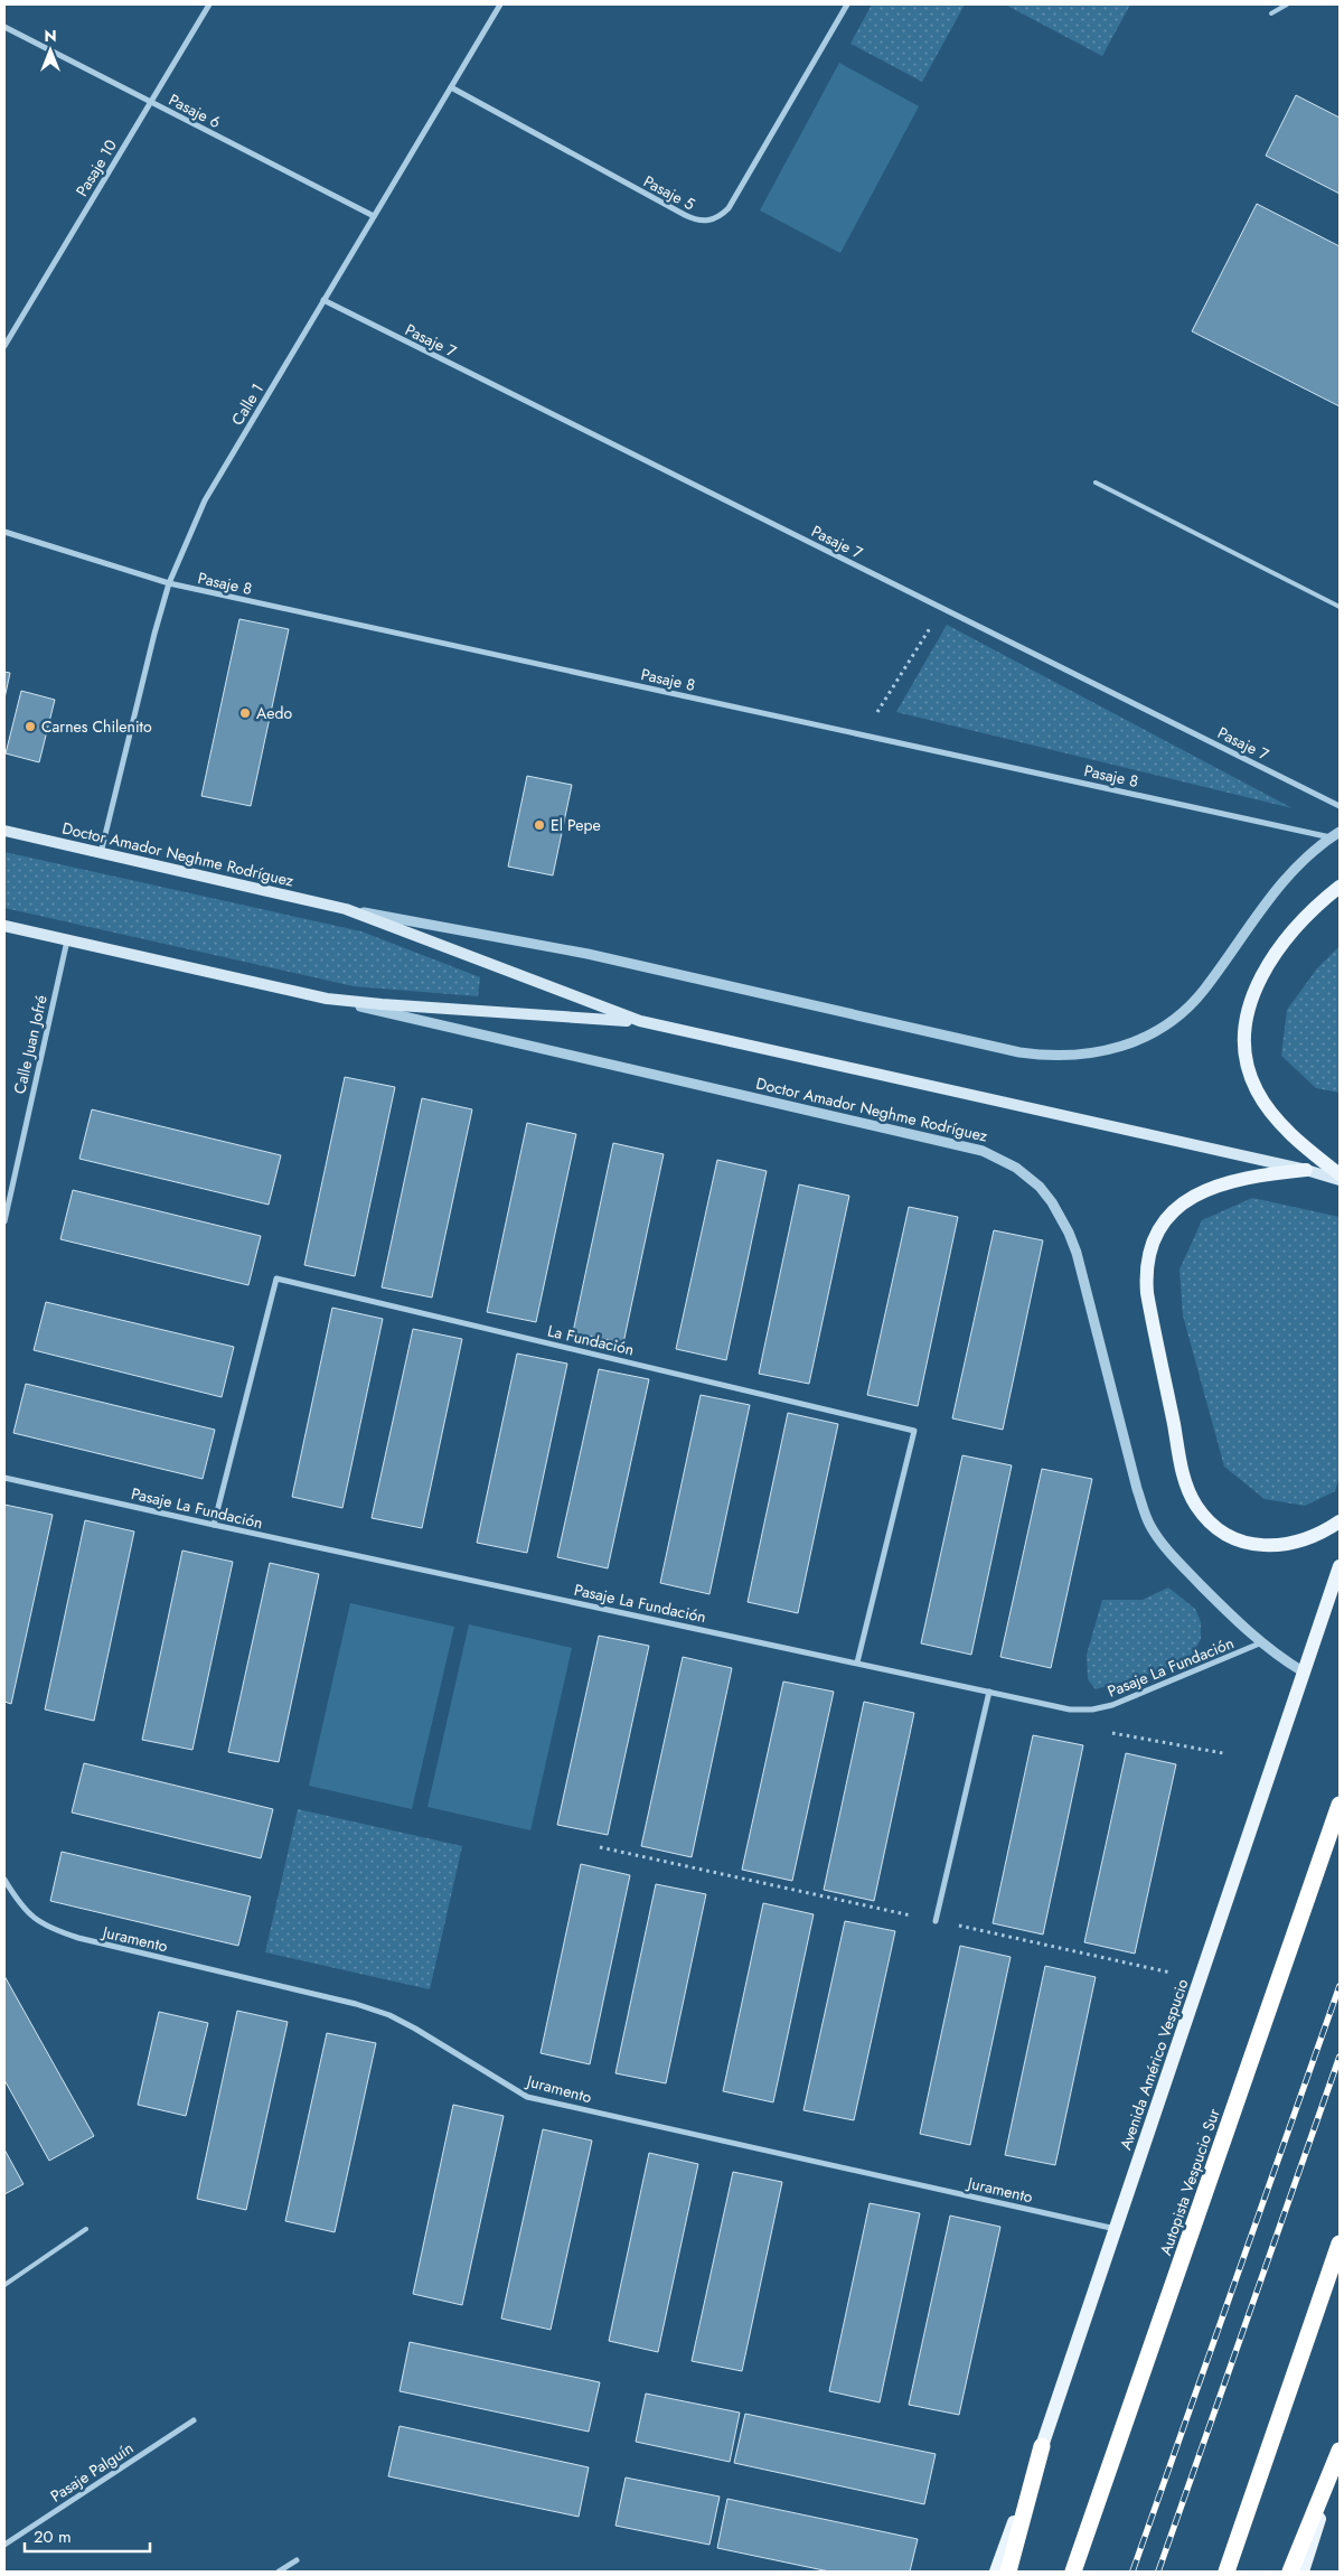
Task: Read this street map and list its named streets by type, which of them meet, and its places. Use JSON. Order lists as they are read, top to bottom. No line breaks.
{"streets":{"highway":["Autopista Vespucio Sur"],"main road":["Doctor Amador Neghme Rodríguez","Avenida Américo Vespucio"],"street":["Pasaje 6","Pasaje 10","Pasaje 5","Pasaje 7","Calle 1","Pasaje 8","Calle Juan Jofré","La Fundación","Pasaje La Fundación","Juramento","Pasaje Palguín"]},"crossings":[["Pasaje 6","Pasaje 10"],["Pasaje 6","Calle 1"],["Pasaje 5","Calle 1"],["Pasaje 7","Calle 1"],["Calle 1","Pasaje 8"],["Calle 1","Doctor Amador Neghme Rodríguez"],["Pasaje 8","Doctor Amador Neghme Rodríguez"],["Doctor Amador Neghme Rodríguez","Calle Juan Jofré"],["Doctor Amador Neghme Rodríguez","Pasaje La Fundación"],["Doctor Amador Neghme Rodríguez","Avenida Américo Vespucio"],["La Fundación","Pasaje La Fundación"],["Juramento","Avenida Américo Vespucio"]],"places":["Aedo","Carnes Chilenito","El Pepe"],"scale_bar":"20 m","north":"top"}
